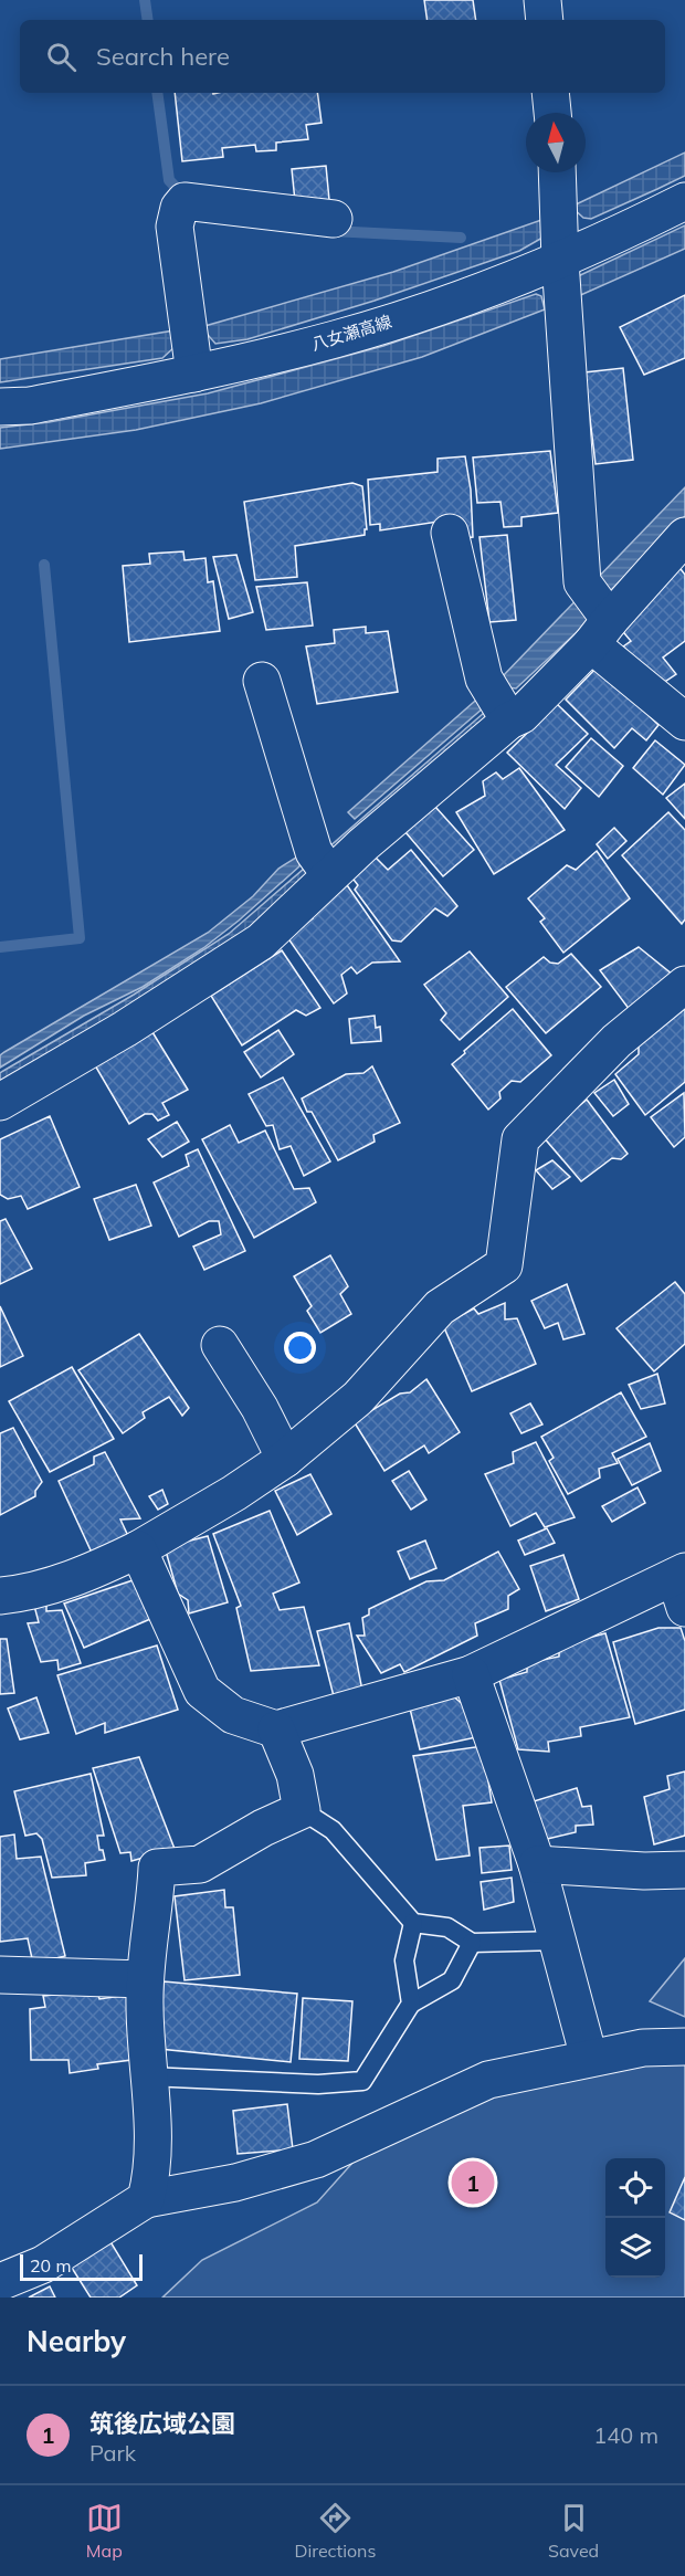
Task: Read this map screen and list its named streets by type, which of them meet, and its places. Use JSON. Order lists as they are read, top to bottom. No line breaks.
{"streets":{"street":["八女瀬高線"]},"scale_bar":"20 m","north":"top","page":{"search":"Search here","pins":"1","scale":"20 m","heading":"Nearby","list":[{"mark":"1","name":"筑後広域公園","note":"Park","value":"140 m"}],"nav":["Map","Directions","Saved"]}}
